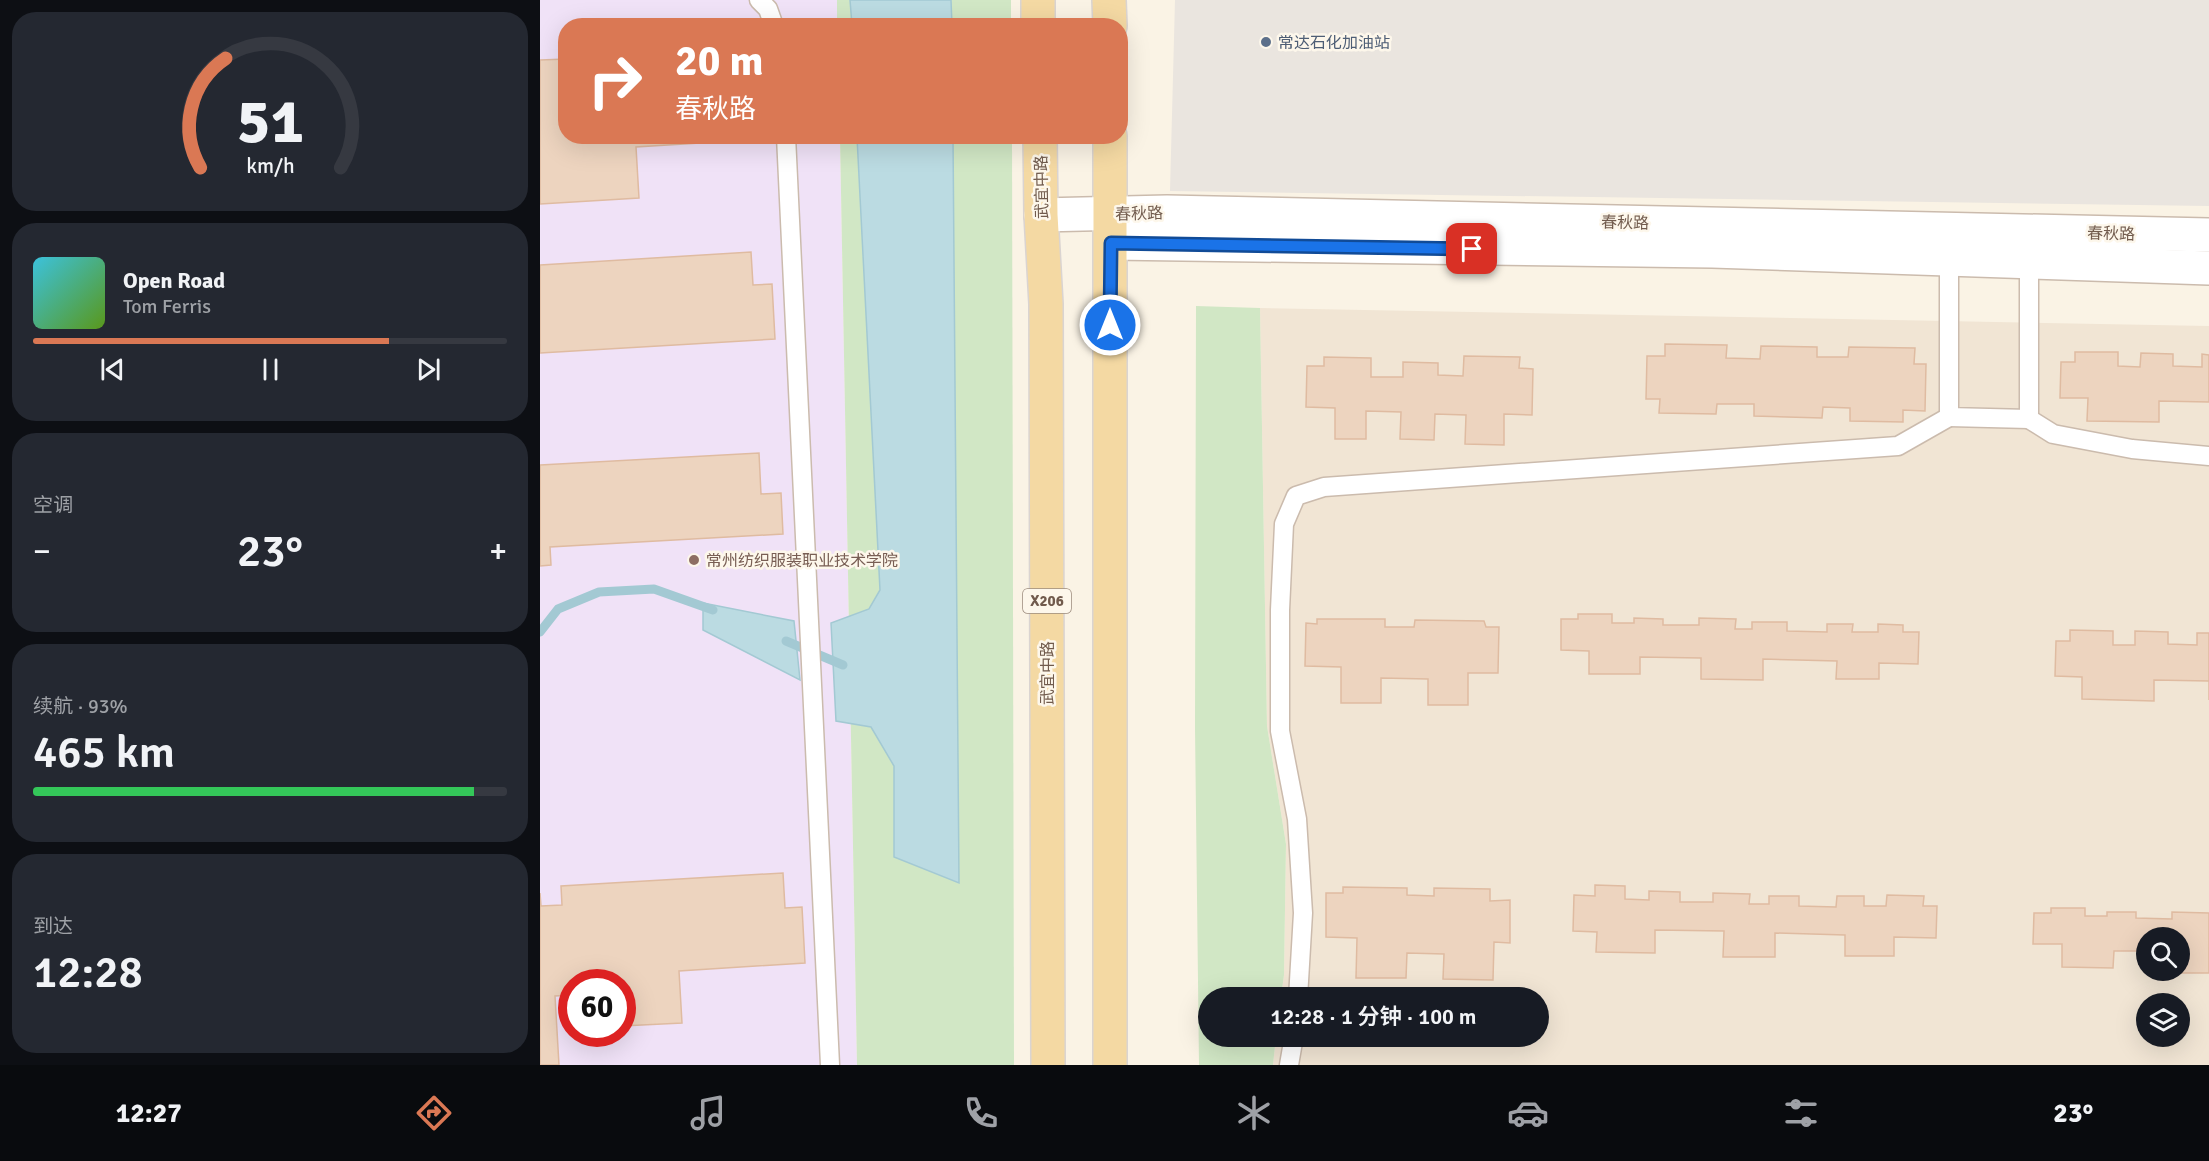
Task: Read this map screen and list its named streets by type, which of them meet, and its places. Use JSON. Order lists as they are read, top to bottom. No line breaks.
{"streets":{"main road":["武宜中路","X206"],"street":["春秋路"]},"crossings":[["武宜中路","春秋路"]],"places":["常达石化加油站","常州纺织服装职业技术学院"],"page":{"turn":["20 m","春秋路"],"song":["Open Road","Tom Ferris"],"tile":["空调",["续航 · 93%","465 km"],["到达","12:28"]],"heat":["−","23°","+"],"limit":"60","trip":"12:28 · 1 分钟 · 100 m","tabs":["12:27","23°"],"gauge":["51","km/h"]}}
